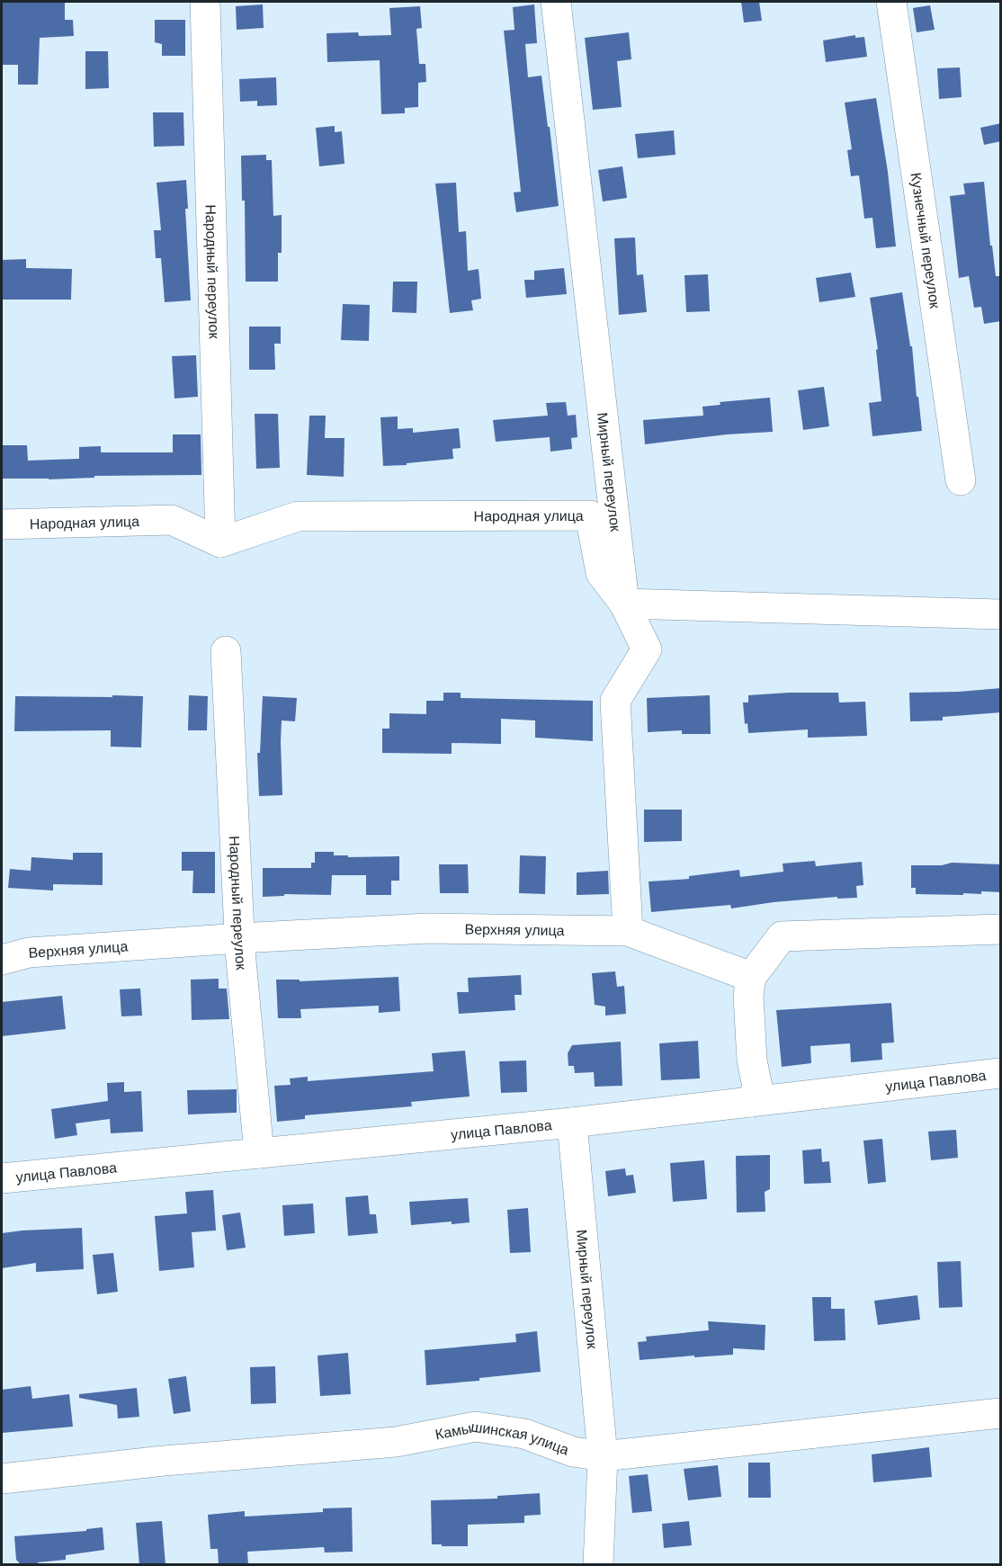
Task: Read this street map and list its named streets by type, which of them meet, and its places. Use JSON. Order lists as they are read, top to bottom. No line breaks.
{"streets":{"street":["Кузнечный переулок","Народный переулок","Мирный переулок","Народная улица","Верхняя улица","улица Павлова","Камышинская улица"]},"crossings":[["Народный переулок","Народная улица"],["Народный переулок","Верхняя улица"],["Народный переулок","улица Павлова"],["Мирный переулок","Народная улица"],["Мирный переулок","Верхняя улица"],["Мирный переулок","улица Павлова"],["Мирный переулок","Камышинская улица"]]}
